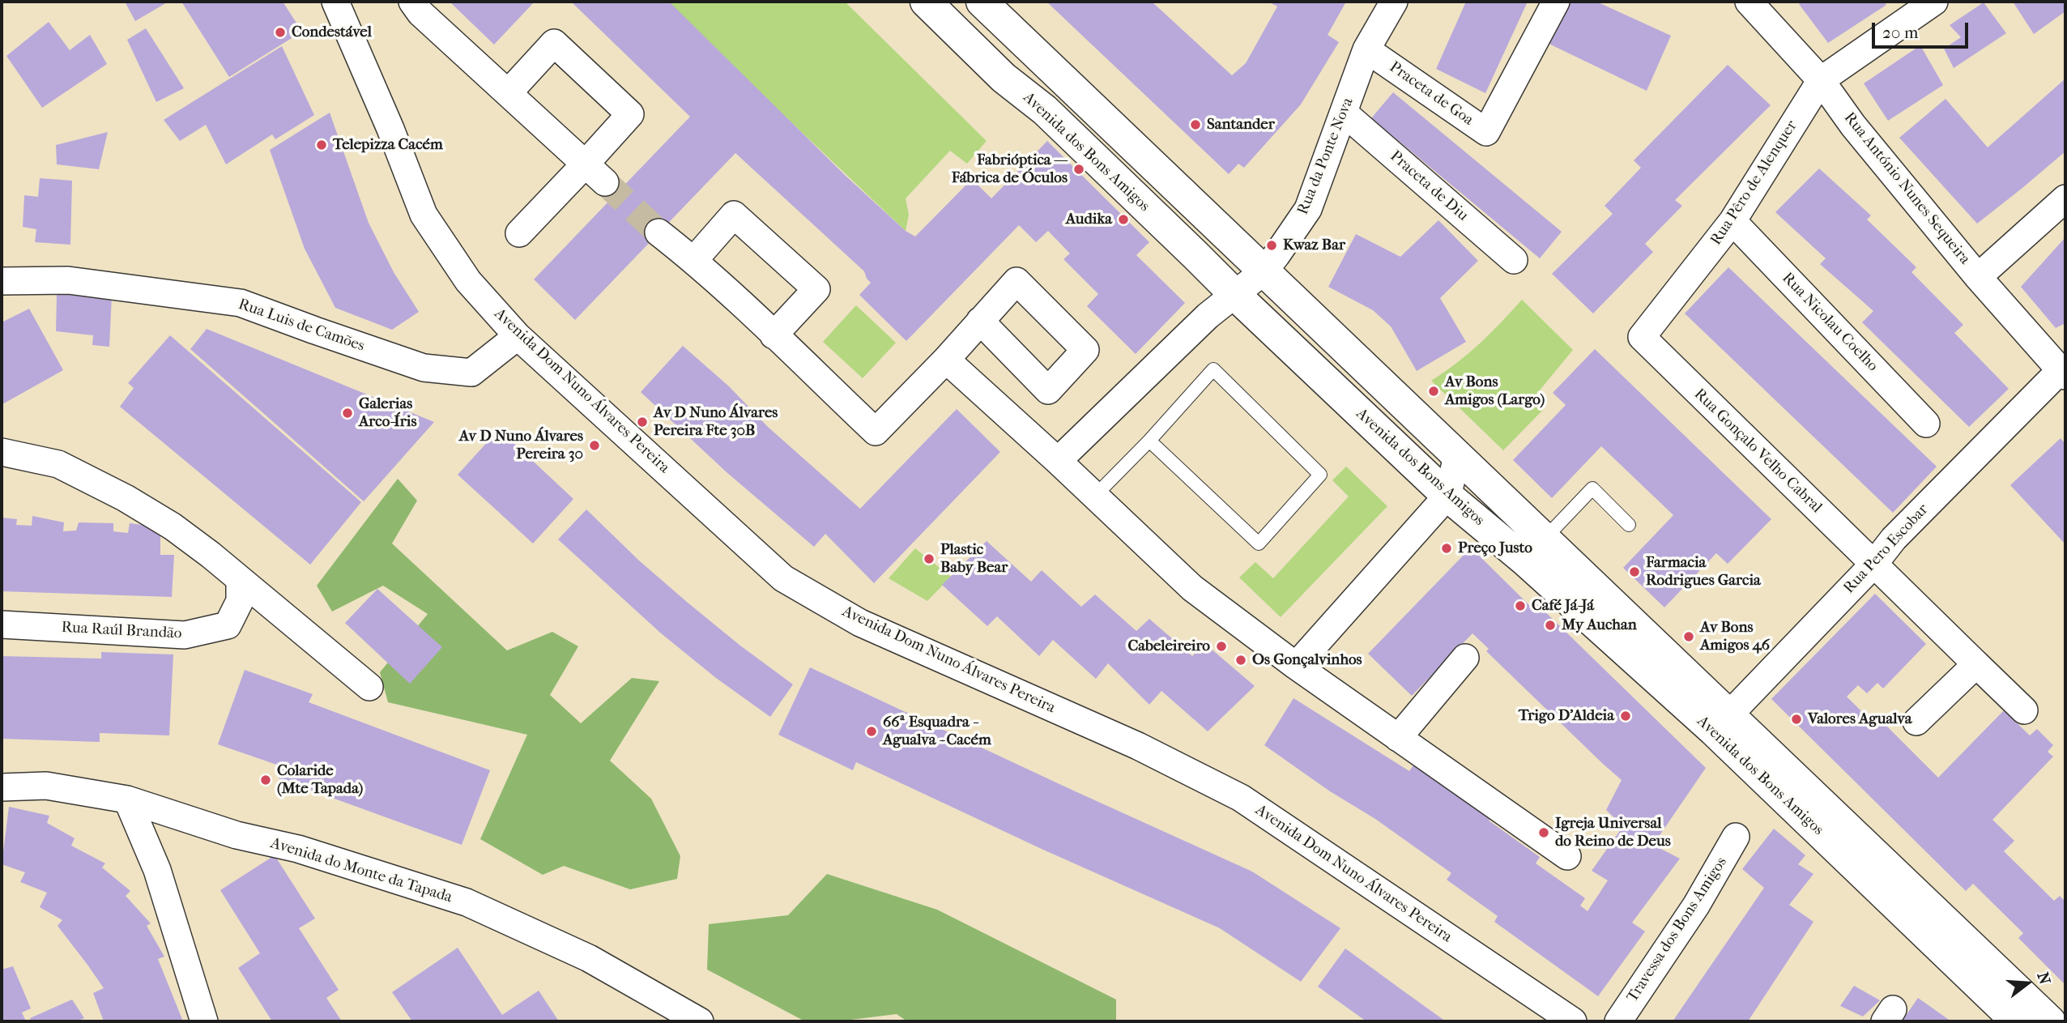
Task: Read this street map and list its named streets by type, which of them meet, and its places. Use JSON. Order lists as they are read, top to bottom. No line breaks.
{"streets":{"main road":["Avenida dos Bons Amigos"],"street":["Praceta de Goa","Rua da Ponte Nova","Rua Pêro de Alenquer","Praceta de Diu","Rua António Nunes Sequeira","Rua Nicolau Coelho","Rua Luis de Camões","Avenida Dom Nuno Álvares Pereira","Rua Gonçalo Velho Cabral","Rua Pero Escobar","Rua Raúl Brandão","Avenida do Monte da Tapada","Travessa dos Bons Amigos"]},"crossings":[["Praceta de Goa","Rua da Ponte Nova"],["Avenida dos Bons Amigos","Rua da Ponte Nova"],["Avenida dos Bons Amigos","Rua Pero Escobar"],["Rua da Ponte Nova","Praceta de Diu"],["Rua Pêro de Alenquer","Rua António Nunes Sequeira"],["Rua Pêro de Alenquer","Rua Nicolau Coelho"],["Rua Pêro de Alenquer","Rua Gonçalo Velho Cabral"],["Rua António Nunes Sequeira","Rua Pero Escobar"],["Rua Luis de Camões","Avenida Dom Nuno Álvares Pereira"],["Rua Gonçalo Velho Cabral","Rua Pero Escobar"]],"places":["Condestável","Santander","Telepizza Cacém","Fabrióptica — Fábrica de Óculos","Audika","Kwaz Bar","Av Bons Amigos (Largo)","Galerias Arco-Íris","Av D Nuno Álvares Pereira Fte 30B","Av D Nuno Álvares Pereira 30","Preço Justo","Plastic Baby Bear","Farmacia Rodrigues Garcia","Café Já-Já","My Auchan","Av Bons Amigos 46","Cabeleireiro","Os Gonçalvinhos","Trigo D'Aldeia","Valores Agualva","66ª Esquadra - Agualva - Cacém","Colaride (Mte Tapada)","Igreja Universal do Reino de Deus"],"scale_bar":"20 m","north":"right"}
